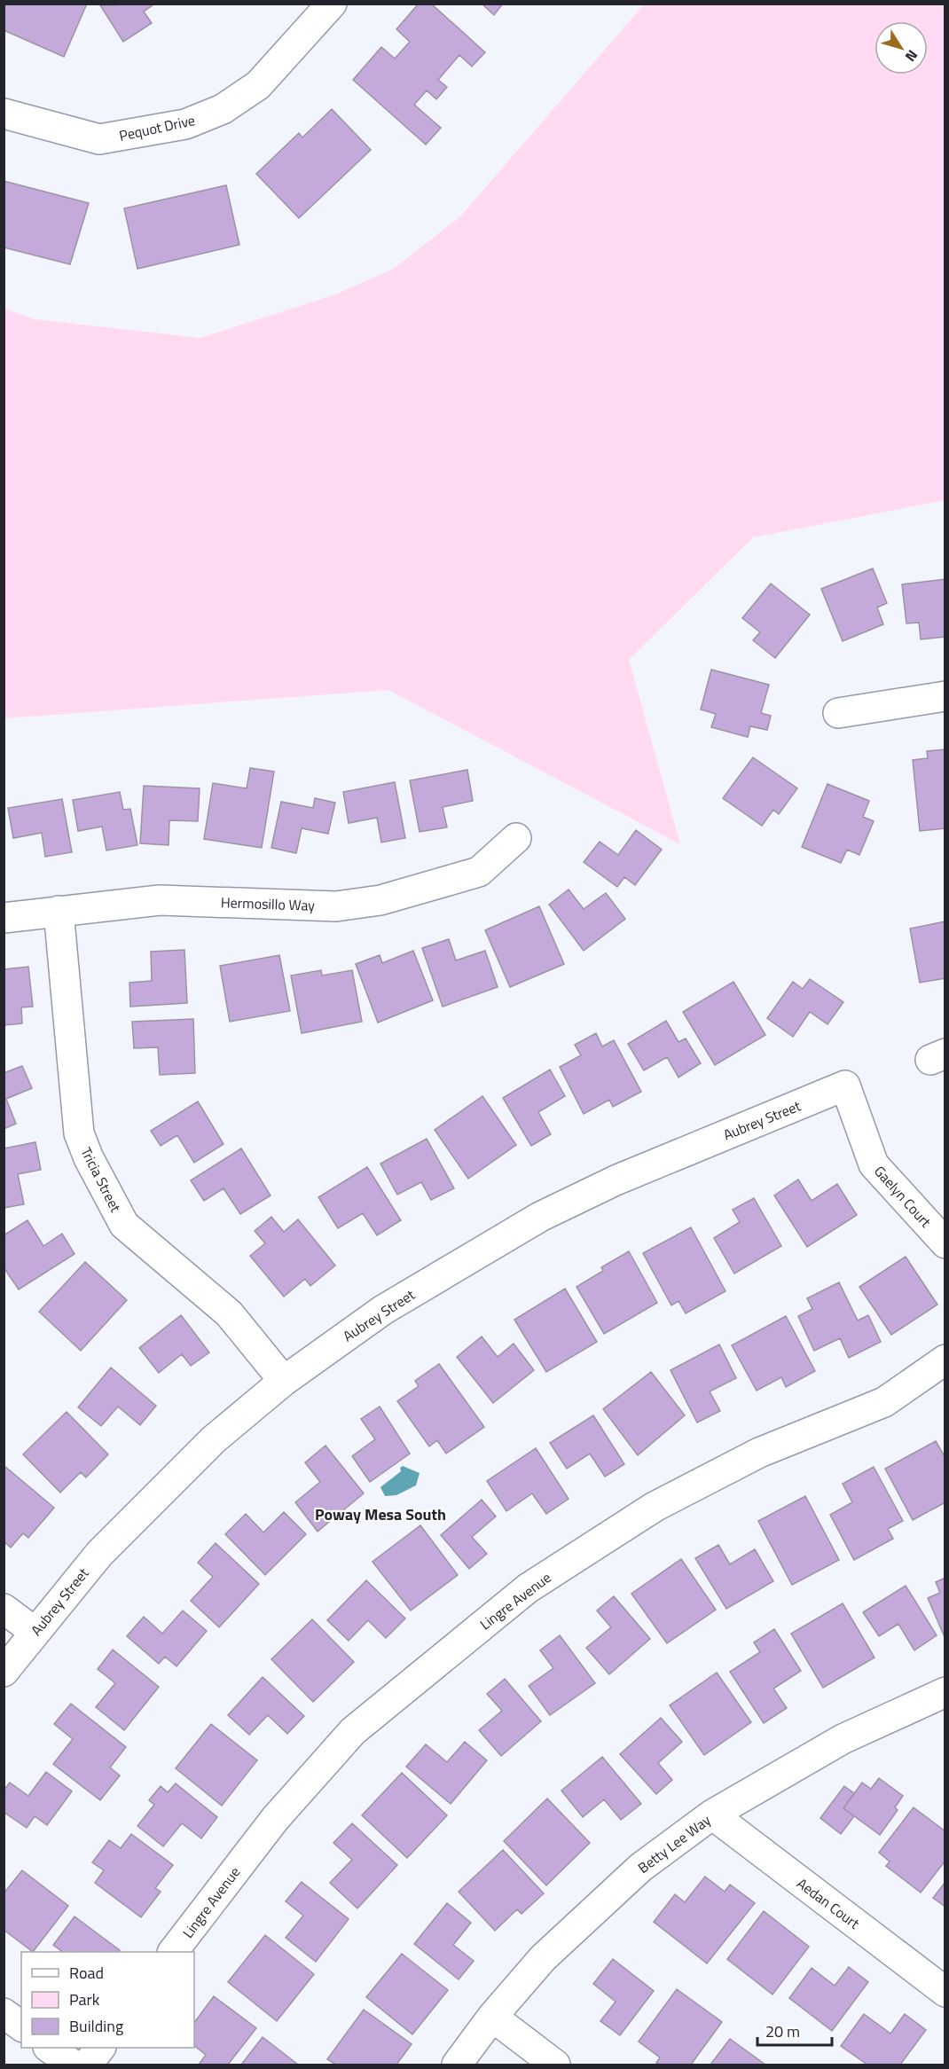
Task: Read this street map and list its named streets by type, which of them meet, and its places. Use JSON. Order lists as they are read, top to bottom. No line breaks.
{"streets":{"street":["Pequot Drive","Hermosillo Way","Aubrey Street","Tricia Street","Gaelyn Court","Lingre Avenue","Betty Lee Way","Aedan Court"]},"crossings":[["Hermosillo Way","Tricia Street"],["Aubrey Street","Tricia Street"],["Aubrey Street","Gaelyn Court"],["Betty Lee Way","Aedan Court"]],"districts":["Poway Mesa South"],"legend":["Road","Park","Building"],"scale_bar":"20 m","north":"bottom right"}
